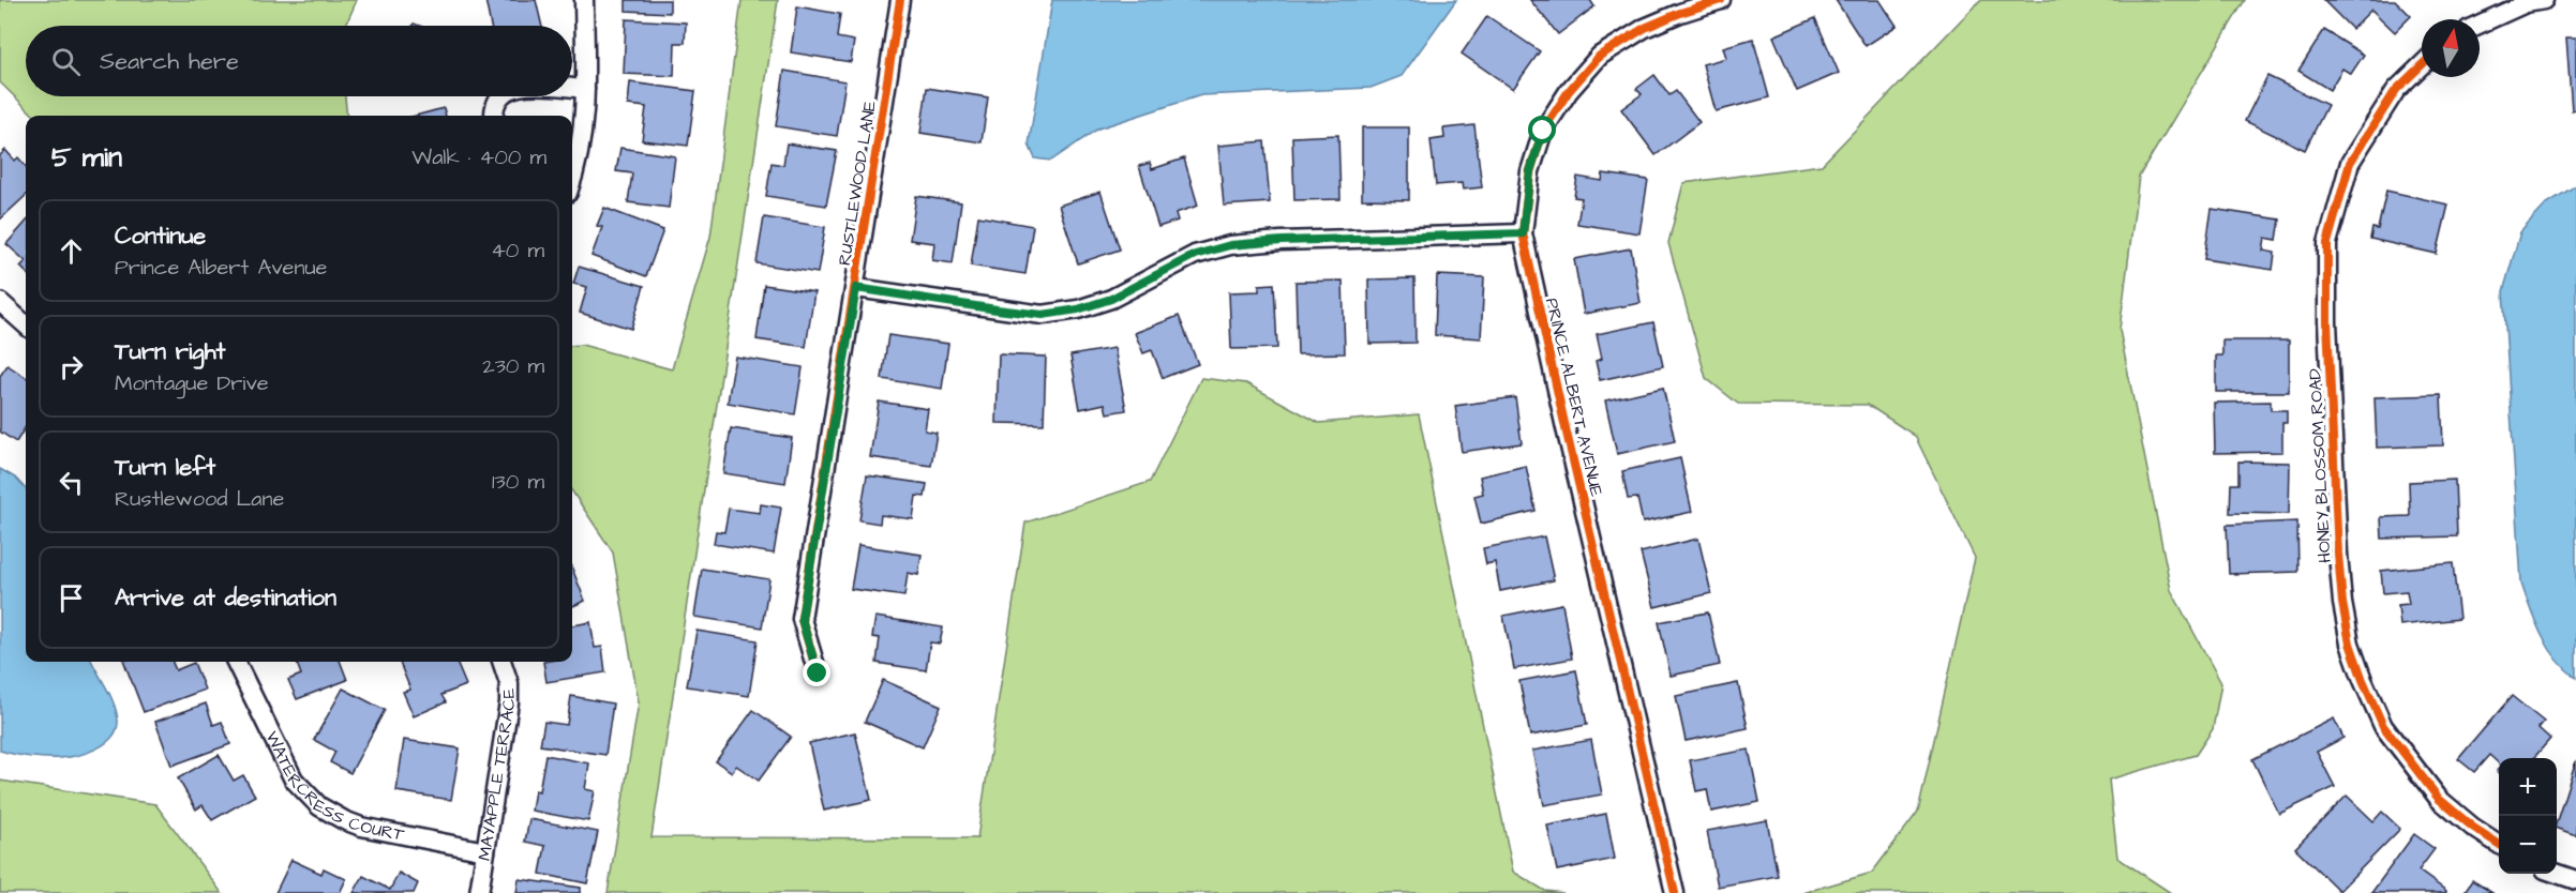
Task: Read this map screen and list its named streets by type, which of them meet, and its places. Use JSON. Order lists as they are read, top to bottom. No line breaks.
{"streets":{"street":["RUSTLEWOOD LANE","PRINCE ALBERT AVENUE","HONEY BLOSSOM ROAD","MAYAPPLE TERRACE","WATERCRESS COURT"]},"crossings":[["MAYAPPLE TERRACE","WATERCRESS COURT"]],"north":"top","page":{"search":"Search here","heading":["5 min","Walk · 400 m"],"list":[["Continue","Prince Albert Avenue","40 m"],["Turn right","Montague Drive","230 m"],["Turn left","Rustlewood Lane","130 m"],"Arrive at destination"],"map_buttons":["+","−"]}}
